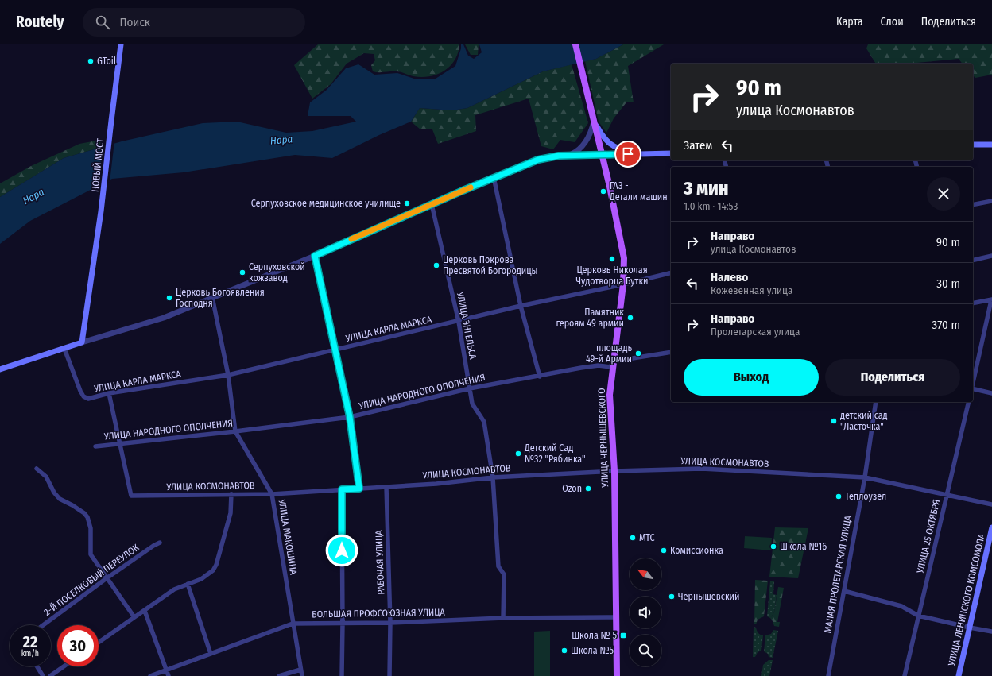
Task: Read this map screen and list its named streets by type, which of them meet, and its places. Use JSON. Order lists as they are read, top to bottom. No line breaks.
{"streets":{"main road":["НОВЫЙ МОСТ","УЛИЦА ЧЕРНЫШЕВСКОГО","УЛИЦА ЛЕНИНСКОГО КОМСОМОЛА"],"street":["УЛИЦА ЭНГЕЛЬСА","УЛИЦА КАРЛА МАРКСА","УЛИЦА НАРОДНОГО ОПОЛЧЕНИЯ","УЛИЦА КОСМОНАВТОВ","УЛИЦА 25 ОКТЯБРЯ","УЛИЦА МАКОШИНА","РАБОЧАЯ УЛИЦА","МАЛАЯ ПРОЛЕТАРСКАЯ УЛИЦА","2-Й ПОСЕЛКОВЫЙ ПЕРЕУЛОК","БОЛЬШАЯ ПРОФСОЮЗНАЯ УЛИЦА"]},"crossings":[["УЛИЦА ЭНГЕЛЬСА","УЛИЦА КАРЛА МАРКСА"],["УЛИЦА ЭНГЕЛЬСА","УЛИЦА НАРОДНОГО ОПОЛЧЕНИЯ"],["УЛИЦА ЭНГЕЛЬСА","УЛИЦА КОСМОНАВТОВ"],["УЛИЦА ЭНГЕЛЬСА","БОЛЬШАЯ ПРОФСОЮЗНАЯ УЛИЦА"],["УЛИЦА КАРЛА МАРКСА","УЛИЦА ЧЕРНЫШЕВСКОГО"],["УЛИЦА КАРЛА МАРКСА","УЛИЦА МАКОШИНА"],["УЛИЦА НАРОДНОГО ОПОЛЧЕНИЯ","УЛИЦА ЧЕРНЫШЕВСКОГО"],["УЛИЦА НАРОДНОГО ОПОЛЧЕНИЯ","УЛИЦА КОСМОНАВТОВ"],["УЛИЦА НАРОДНОГО ОПОЛЧЕНИЯ","УЛИЦА МАКОШИНА"],["УЛИЦА ЧЕРНЫШЕВСКОГО","УЛИЦА КОСМОНАВТОВ"],["УЛИЦА ЧЕРНЫШЕВСКОГО","БОЛЬШАЯ ПРОФСОЮЗНАЯ УЛИЦА"],["УЛИЦА КОСМОНАВТОВ","УЛИЦА 25 ОКТЯБРЯ"],["УЛИЦА КОСМОНАВТОВ","УЛИЦА МАКОШИНА"],["УЛИЦА КОСМОНАВТОВ","РАБОЧАЯ УЛИЦА"],["УЛИЦА КОСМОНАВТОВ","МАЛАЯ ПРОЛЕТАРСКАЯ УЛИЦА"],["УЛИЦА МАКОШИНА","БОЛЬШАЯ ПРОФСОЮЗНАЯ УЛИЦА"],["РАБОЧАЯ УЛИЦА","БОЛЬШАЯ ПРОФСОЮЗНАЯ УЛИЦА"]],"water":["Нара"],"places":{"other":["GToil","ГАЗ - Детали машин","Серпуховское медицинское училище","Церковь Николая Чудотворца Бутки","Церковь Покрова Пресвятой Богородицы","Серпуховской кожзавод","Церковь Богоявления Господня","Памятник героям 49 армии","площадь 49-й Армии","детский сад \"Ласточка\"","Детский Сад №32 \"Рябинка\"","Ozon","Теплоузел","МТС","Школа №16","Комиссионка","Чернышевский","Школа №5"],"transit":["Школа № 5"]},"north":"top left","page":{"header":"Routely","search":"Поиск","nav":["Карта","Слои","Поделиться"],"turn":["90 m","улица Космонавтов"],"then":"Затем","heading":["3 мин","1.0 km · 14:53"],"list":[{"name":"Направо","note":"улица Космонавтов","value":"90 m"},{"name":"Налево","note":"Кожевенная улица","value":"30 m"},{"name":"Направо","note":"Пролетарская улица","value":"370 m"}],"buttons":["Выход","Поделиться"],"speed":"22 km/h","limit":"30"}}
